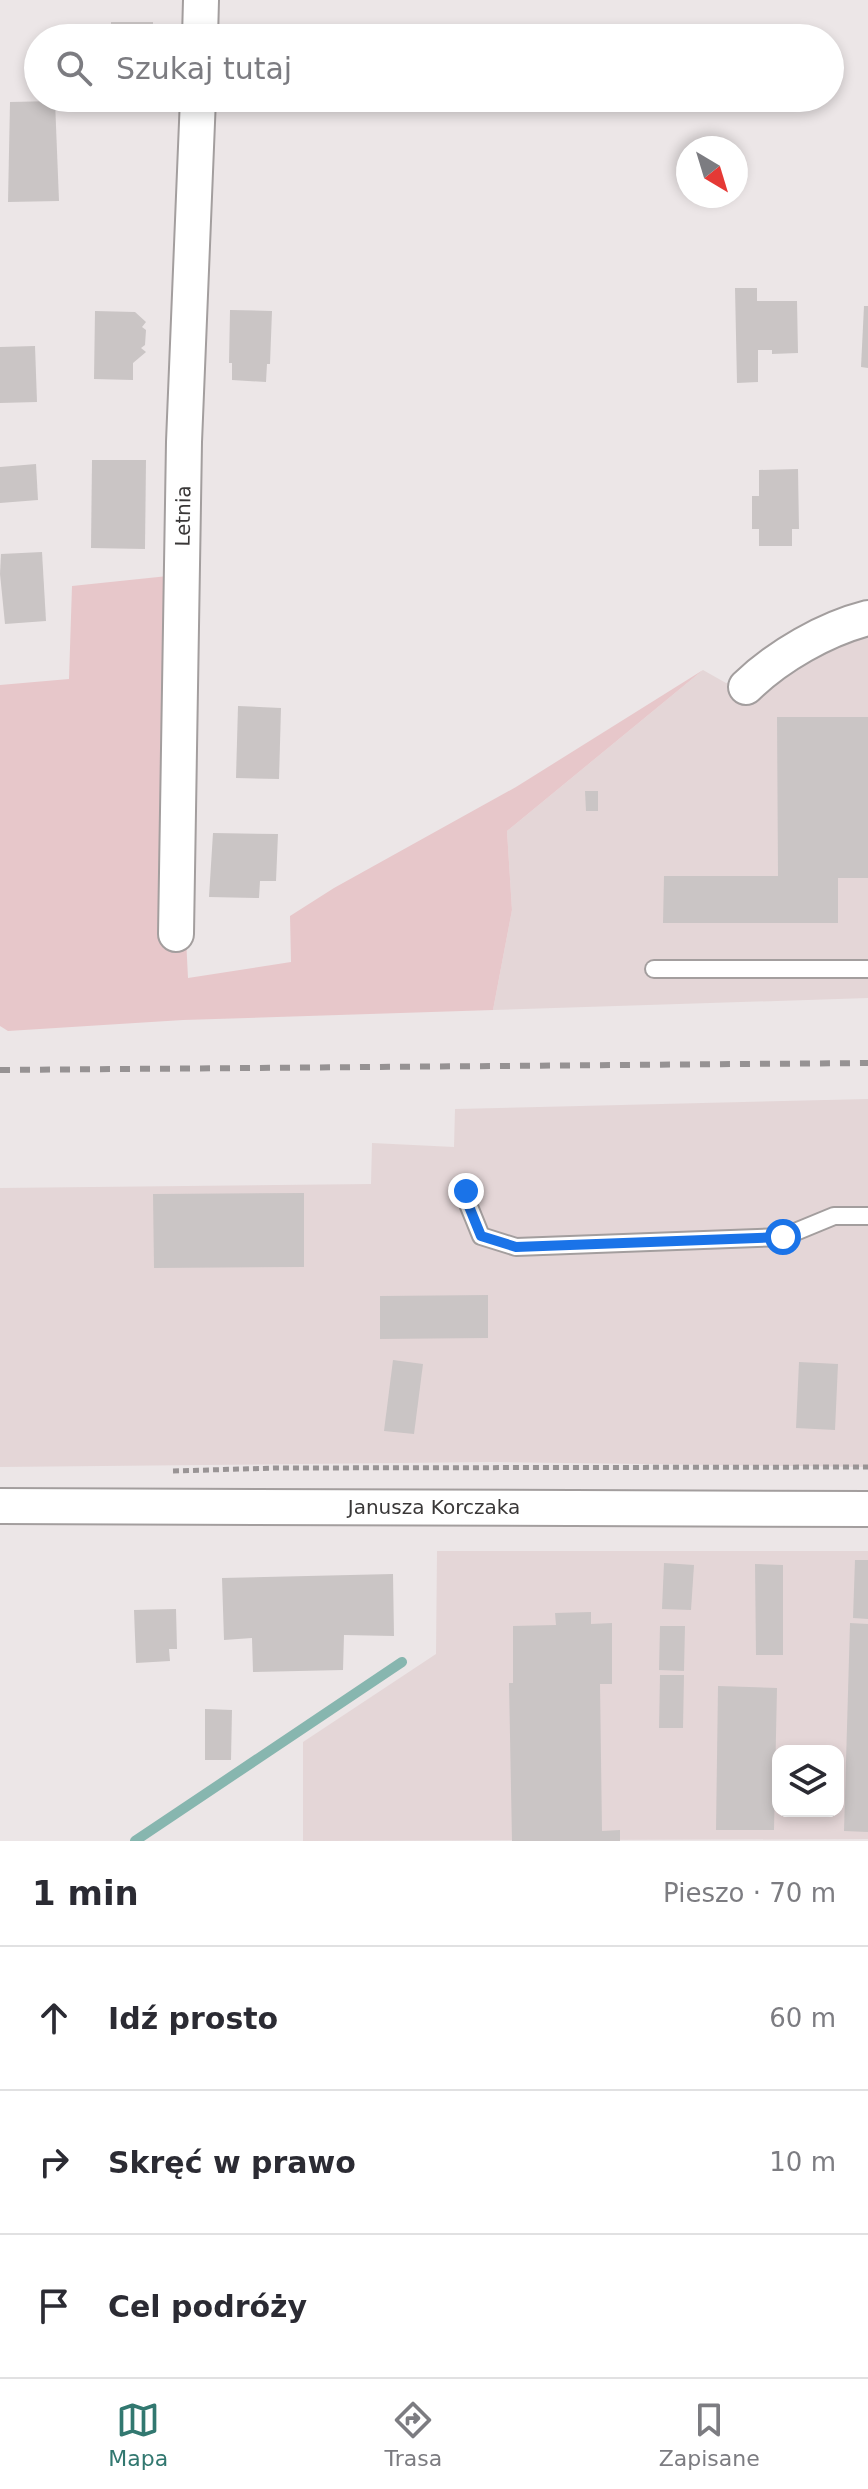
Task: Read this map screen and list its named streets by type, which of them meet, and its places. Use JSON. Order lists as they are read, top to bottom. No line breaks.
{"streets":{"street":["Letnia","Janusza Korczaka"]},"north":"bottom right","page":{"search":"Szukaj tutaj","heading":["1 min","Pieszo · 70 m"],"list":[["Idź prosto","60 m"],["Skręć w prawo","10 m"],"Cel podróży"],"nav":["Mapa","Trasa","Zapisane"]}}
